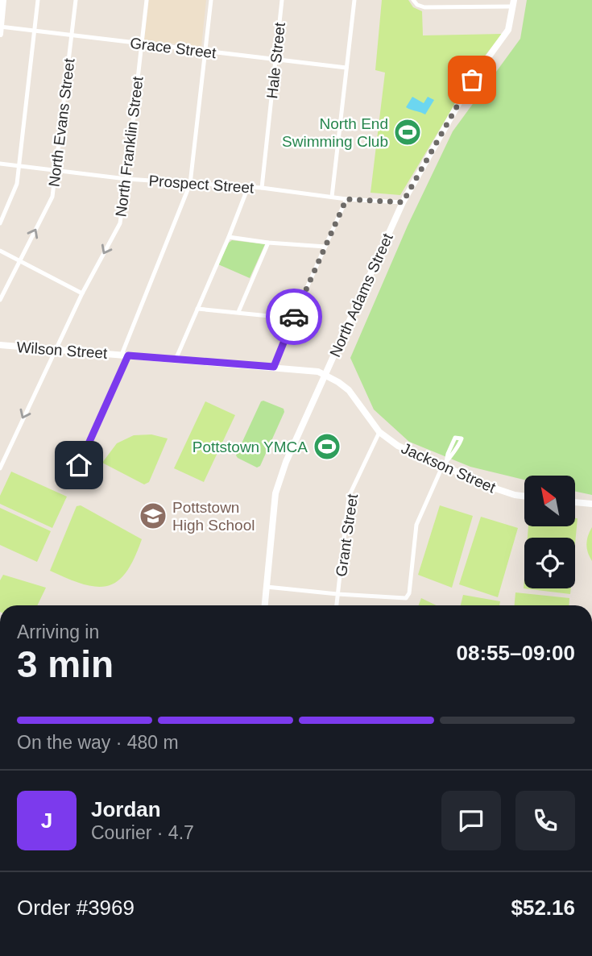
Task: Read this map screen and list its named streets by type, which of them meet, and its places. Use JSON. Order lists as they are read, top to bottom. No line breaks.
{"streets":{"street":["Grace Street","Hale Street","North Evans Street","North Franklin Street","Prospect Street","North Adams Street","Wilson Street","Jackson Street","Grant Street"]},"crossings":[["Grace Street","Hale Street"],["Grace Street","North Evans Street"],["Grace Street","North Franklin Street"],["Hale Street","Prospect Street"],["North Evans Street","Prospect Street"],["North Franklin Street","Prospect Street"],["North Franklin Street","Wilson Street"],["Prospect Street","North Adams Street"],["North Adams Street","Wilson Street"],["North Adams Street","Jackson Street"],["Wilson Street","Jackson Street"],["Jackson Street","Grant Street"]],"one_way":["North Franklin Street"],"places":{"sports":["North End Swimming Club","Pottstown YMCA"],"school or university":["Pottstown High School"]},"north":"top left","page":{"heading":["3 min","Arriving in","08:55–09:00"],"panel":["Jordan","Courier · 4.7","Order #3969","$52.16"],"bar":"On the way · 480 m","round":"J"}}
